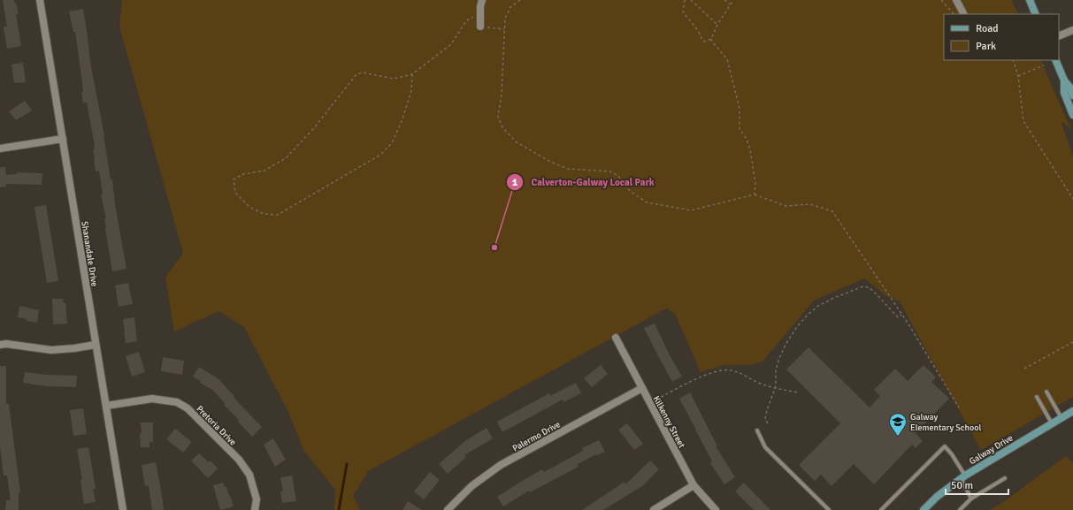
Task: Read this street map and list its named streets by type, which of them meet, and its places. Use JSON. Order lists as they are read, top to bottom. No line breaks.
{"streets":{"street":["Shanandale Drive","Kilkenny Street","Pretoria Drive","Palermo Drive","Galway Drive"]},"crossings":[["Shanandale Drive","Pretoria Drive"],["Kilkenny Street","Palermo Drive"]],"places":{"other":["Calverton-Galway Local Park"],"school or university":["Galway Elementary School"]},"legend":["Road","Park"],"scale_bar":"50 m"}
